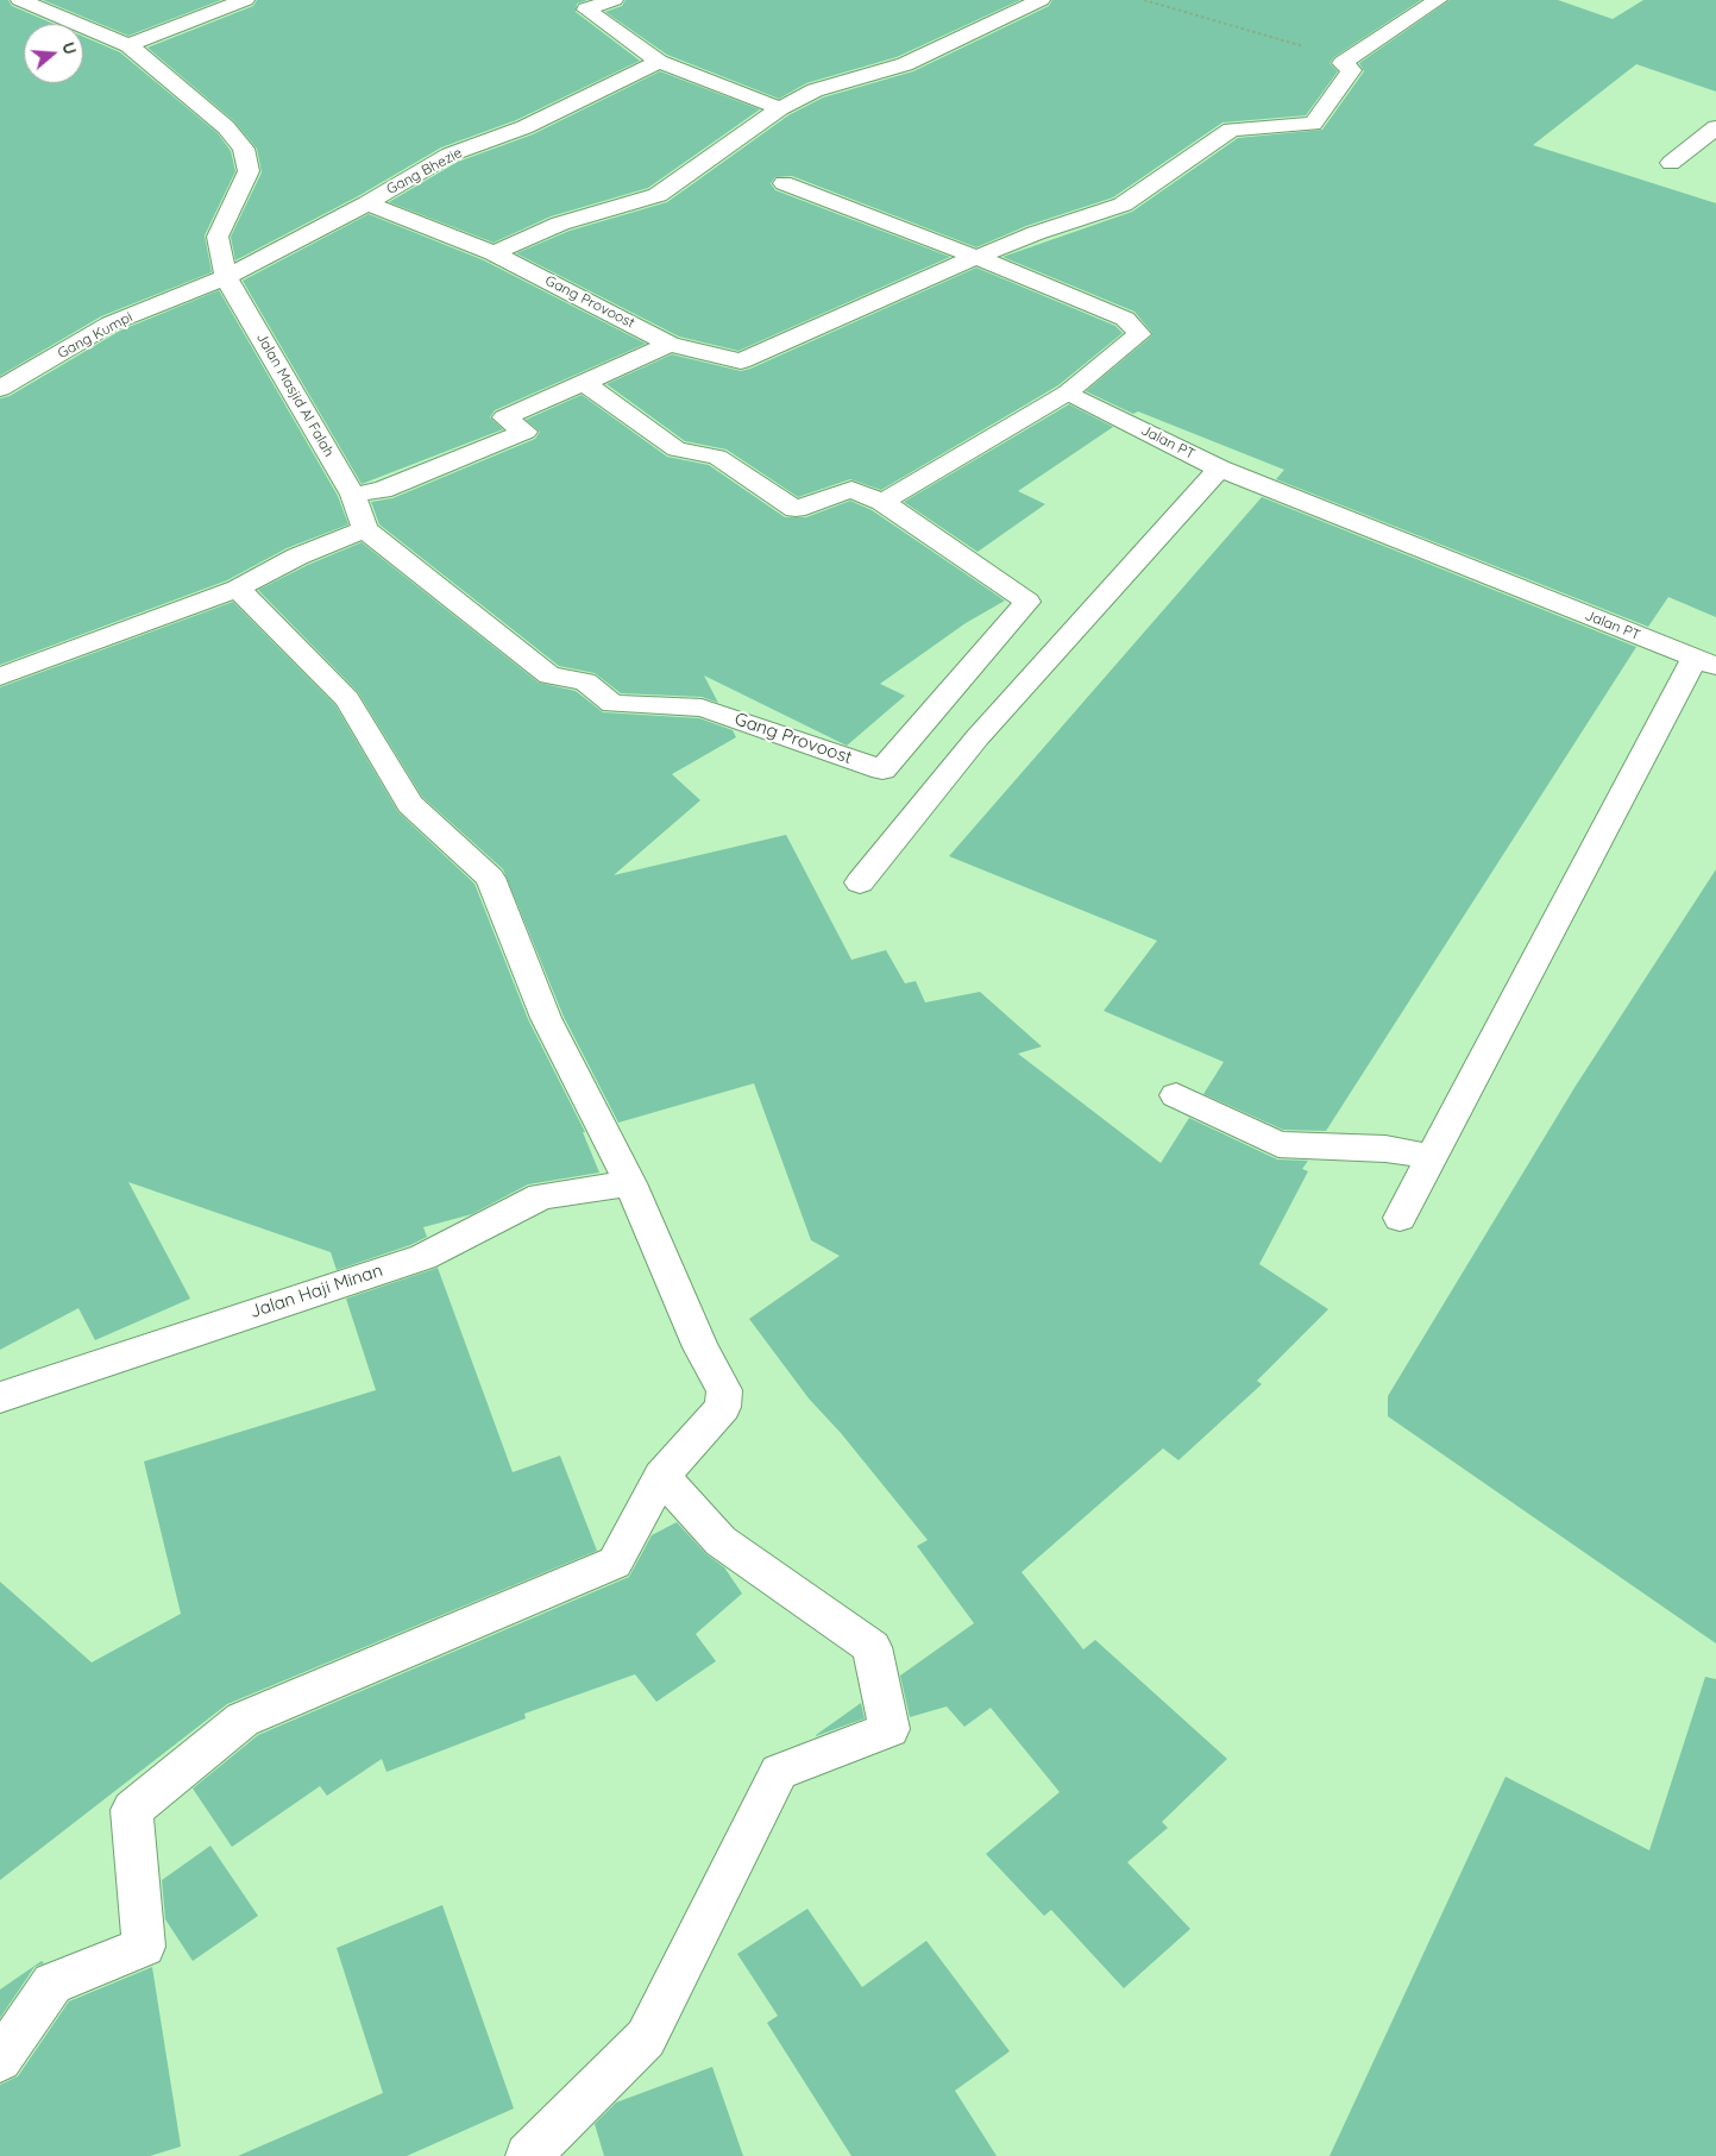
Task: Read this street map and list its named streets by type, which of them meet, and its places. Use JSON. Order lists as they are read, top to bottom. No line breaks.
{"streets":{"street":["Gang Bhezie","Gang Provoost","Gang Kumpi","Jalan Masjid Al Falah","Jalan PT","Jalan Haji Minan"]},"crossings":[["Gang Bhezie","Gang Provoost"],["Gang Bhezie","Gang Kumpi"],["Gang Bhezie","Jalan Masjid Al Falah"],["Gang Provoost","Jalan Masjid Al Falah"],["Gang Kumpi","Jalan Masjid Al Falah"]],"north":"right"}
